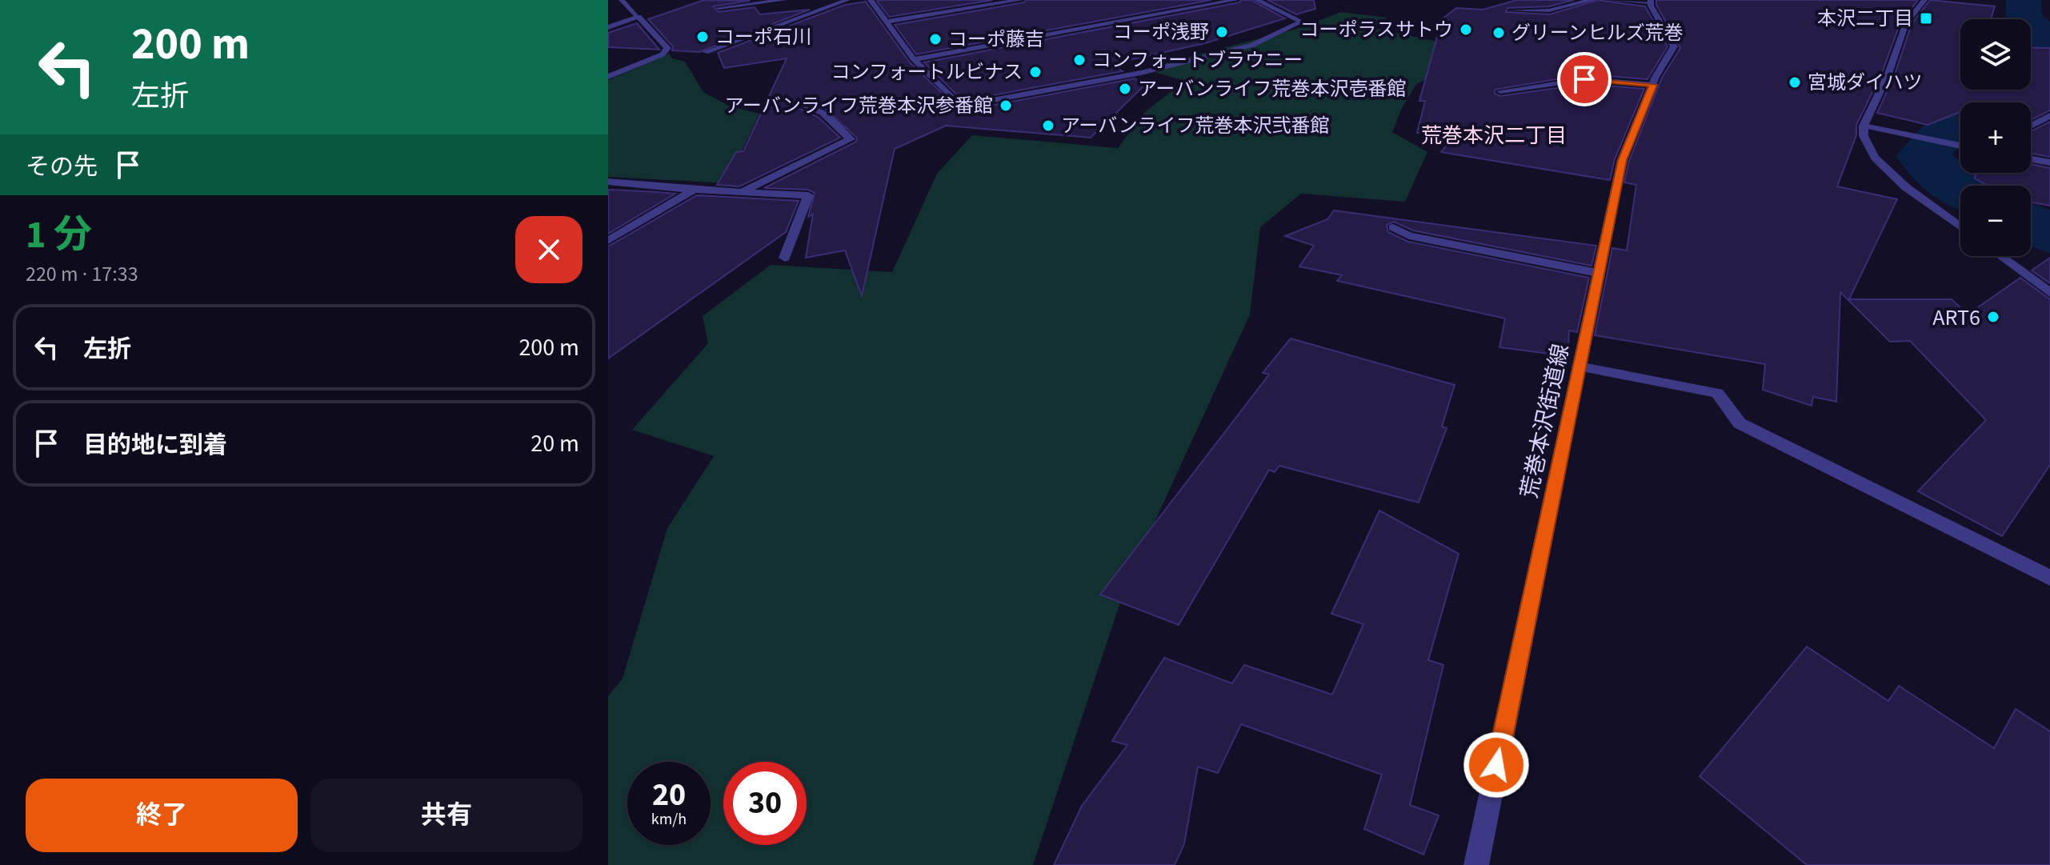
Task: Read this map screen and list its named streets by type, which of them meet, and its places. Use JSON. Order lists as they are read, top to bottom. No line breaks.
{"streets":{"street":["荒巻本沢街道線"]},"districts":["荒巻本沢二丁目"],"places":{"transit":["本沢二丁目"],"other":["コーポラスサトウ","コーポ浅野","グリーンヒルズ荒巻","コーポ石川","コーポ藤吉","コンフォートブラウニー","コンフォートルビナス","宮城ダイハツ","アーバンライフ荒巻本沢壱番館","アーバンライフ荒巻本沢参番館","アーバンライフ荒巻本沢弐番館","ART6"]},"page":{"turn":["200 m","左折"],"map_buttons":["+","−"],"then":"その先","heading":["1 分","220 m · 17:33"],"list":[{"name":"左折","value":"200 m"},{"name":"目的地に到着","value":"20 m"}],"speed":"20 km/h","limit":"30","buttons":["終了","共有"]}}
